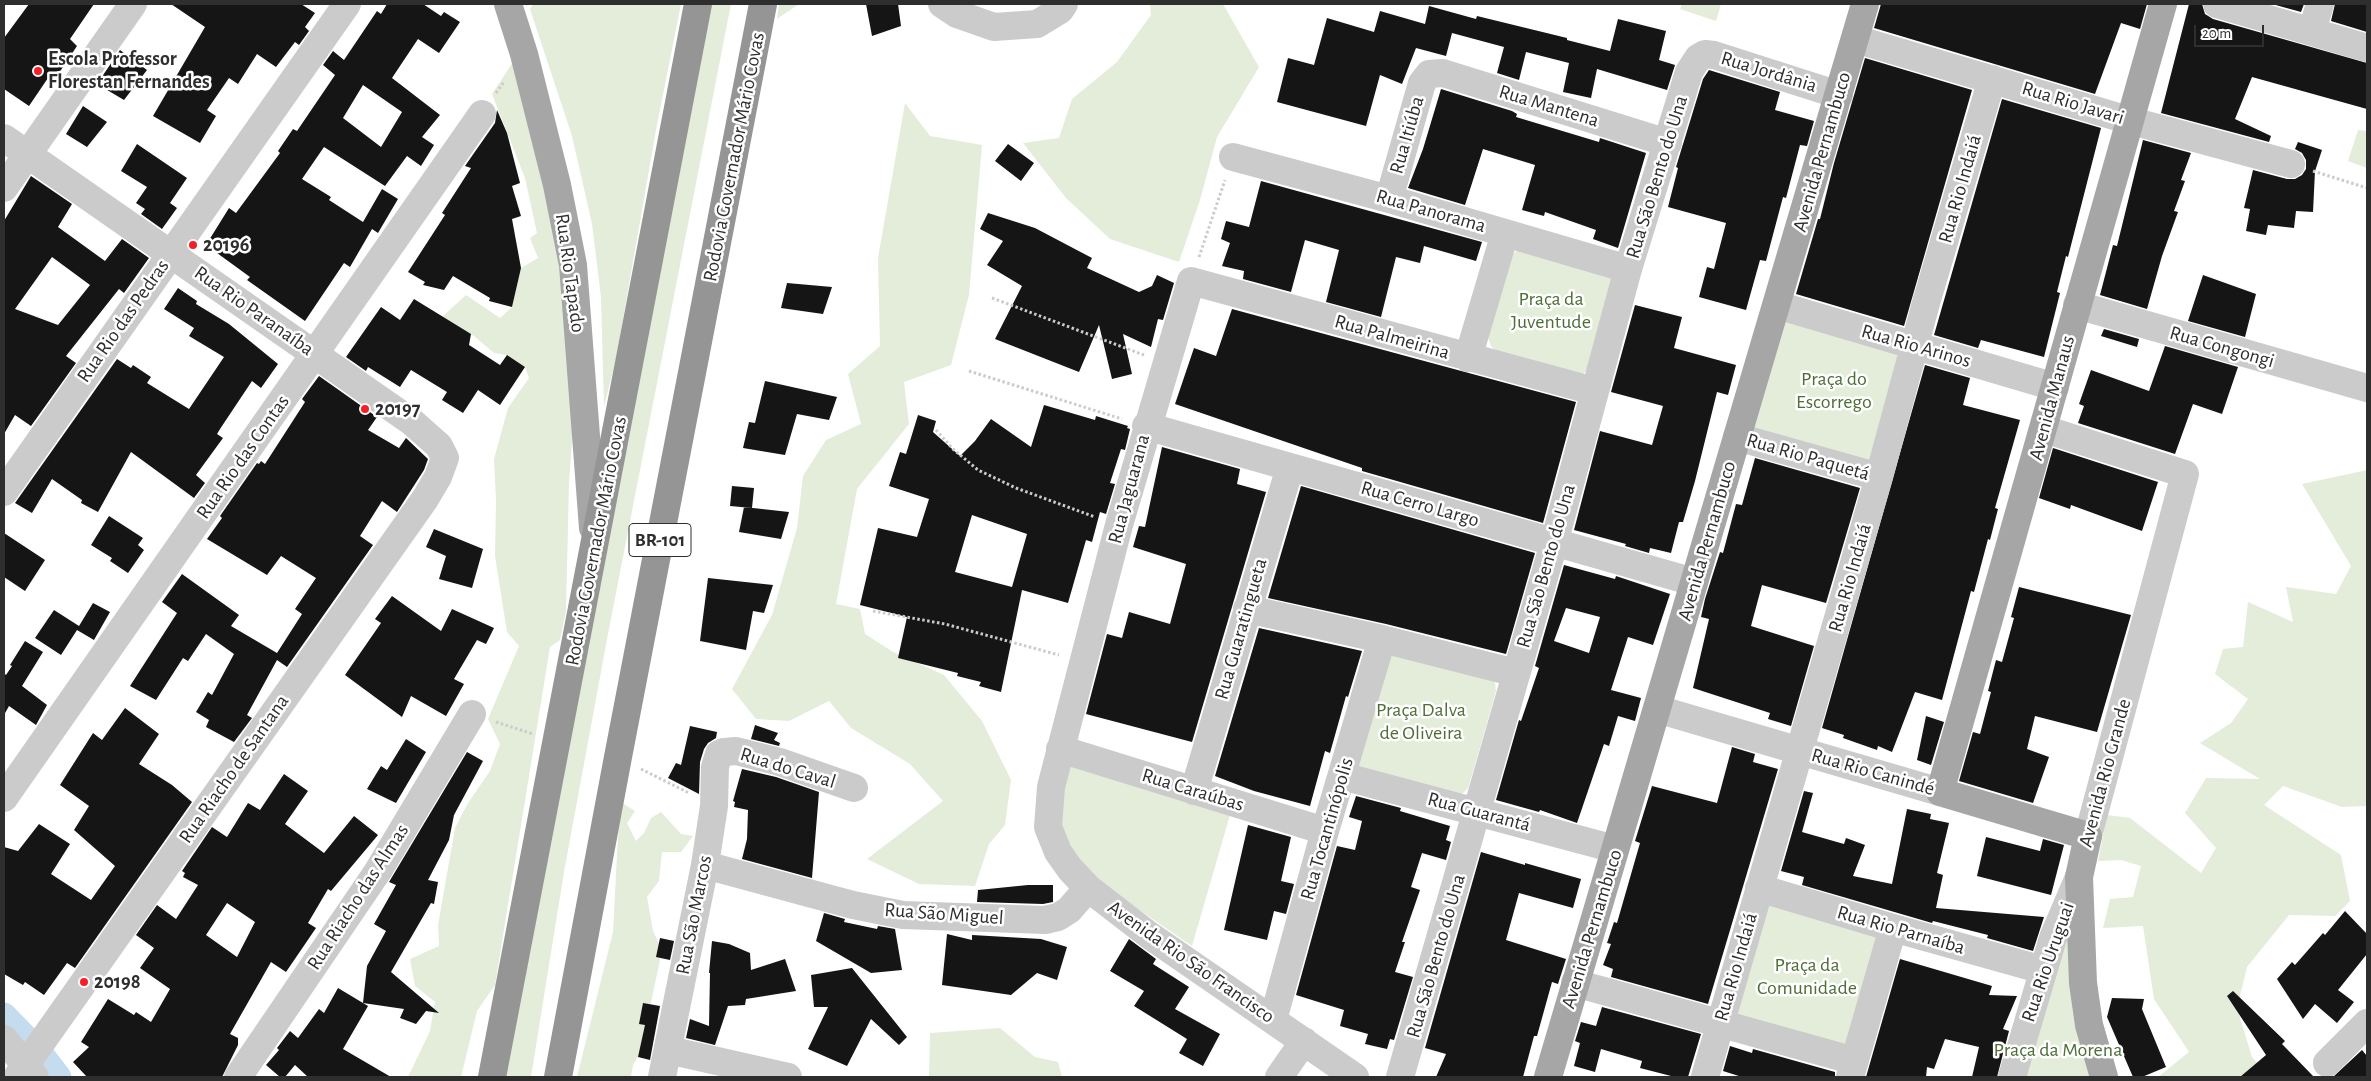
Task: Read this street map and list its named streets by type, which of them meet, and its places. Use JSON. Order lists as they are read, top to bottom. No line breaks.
{"streets":{"highway":["Rodovia Governador Mário Covas","BR-101"],"main road":["Avenida Pernambuco","Rua Rio Tapado","Avenida Manaus","Rua Rio Canindé","Avenida Rio Grande"],"street":["Rua Jordânia","Rua Rio Javari","Rua Mantena","Rua Itiúba","Rua São Bento do Una","Rua Rio Indaiá","Rua Panorama","Rua Rio Paranaíba","Rua Rio das Pedras","Rua Palmeirina","Rua Rio Arinos","Rua Congongi","Rua Rio das Contas","Rua Rio Paquetá","Rua Jaguarana","Rua Cerro Largo","Rua Guaratingueta","Rua do Caval","Rua Riacho de Santana","Rua Caraúbas","Rua Guarantá","Rua Tocantinópolis","Rua Riacho das Almas","Rua São Miguel","Rua São Marcos","Rua Rio Parnaíba","Avenida Rio São Francisco","Rua Rio Uruguai"]},"crossings":[["Rua Jordânia","Avenida Pernambuco"],["Rua Jordânia","Rua São Bento do Una"],["Rua Rio Javari","Avenida Pernambuco"],["Rua Rio Javari","Rua Rio Indaiá"],["Rua Rio Javari","Avenida Manaus"],["Rua Mantena","Rua Itiúba"],["Rua Mantena","Rua São Bento do Una"],["Rua Itiúba","Rua Panorama"],["Avenida Pernambuco","Rua Rio Arinos"],["Avenida Pernambuco","Rua Rio Paquetá"],["Avenida Pernambuco","Rua Cerro Largo"],["Avenida Pernambuco","Rua Rio Canindé"],["Avenida Pernambuco","Rua Guarantá"],["Rodovia Governador Mário Covas","Rua Rio Tapado"],["Rua São Bento do Una","Rua Panorama"],["Rua São Bento do Una","Rua Palmeirina"],["Rua São Bento do Una","Rua Cerro Largo"],["Rua São Bento do Una","Rua Guarantá"],["Rua Rio Indaiá","Rua Rio Arinos"],["Rua Rio Indaiá","Rua Rio Paquetá"],["Rua Rio Indaiá","Rua Rio Canindé"],["Rua Rio Indaiá","Rua Rio Parnaíba"],["Rua Rio Paranaíba","Rua Rio das Pedras"],["Rua Rio Paranaíba","Rua Rio das Contas"],["Rua Rio Paranaíba","Rua Riacho de Santana"],["Rua Palmeirina","Rua Jaguarana"],["Rua Rio Arinos","Avenida Manaus"],["Rua Congongi","Avenida Manaus"],["Avenida Manaus","Rua Rio Canindé"],["Avenida Manaus","Avenida Rio Grande"],["Rua Jaguarana","Rua Cerro Largo"],["Rua Jaguarana","Rua Caraúbas"],["Rua Jaguarana","Avenida Rio São Francisco"],["Rua Cerro Largo","Rua Guaratingueta"],["Rua Guaratingueta","Rua Caraúbas"],["Rua do Caval","Rua São Marcos"],["Rua Rio Canindé","Avenida Rio Grande"],["Avenida Rio Grande","Rua Rio Uruguai"],["Rua Caraúbas","Rua Tocantinópolis"],["Rua Guarantá","Rua Tocantinópolis"],["Rua Tocantinópolis","Avenida Rio São Francisco"],["Rua São Miguel","Rua São Marcos"],["Rua São Miguel","Avenida Rio São Francisco"],["Rua Rio Parnaíba","Rua Rio Uruguai"]],"parks":["Praça da Juventude","Praça do Escorrego","Praça Dalva de Oliveira","Praça da Comunidade","Praça da Morena"],"places":["Escola Professor Florestan Fernandes","20196","20197","20198"],"scale_bar":"20 m"}
